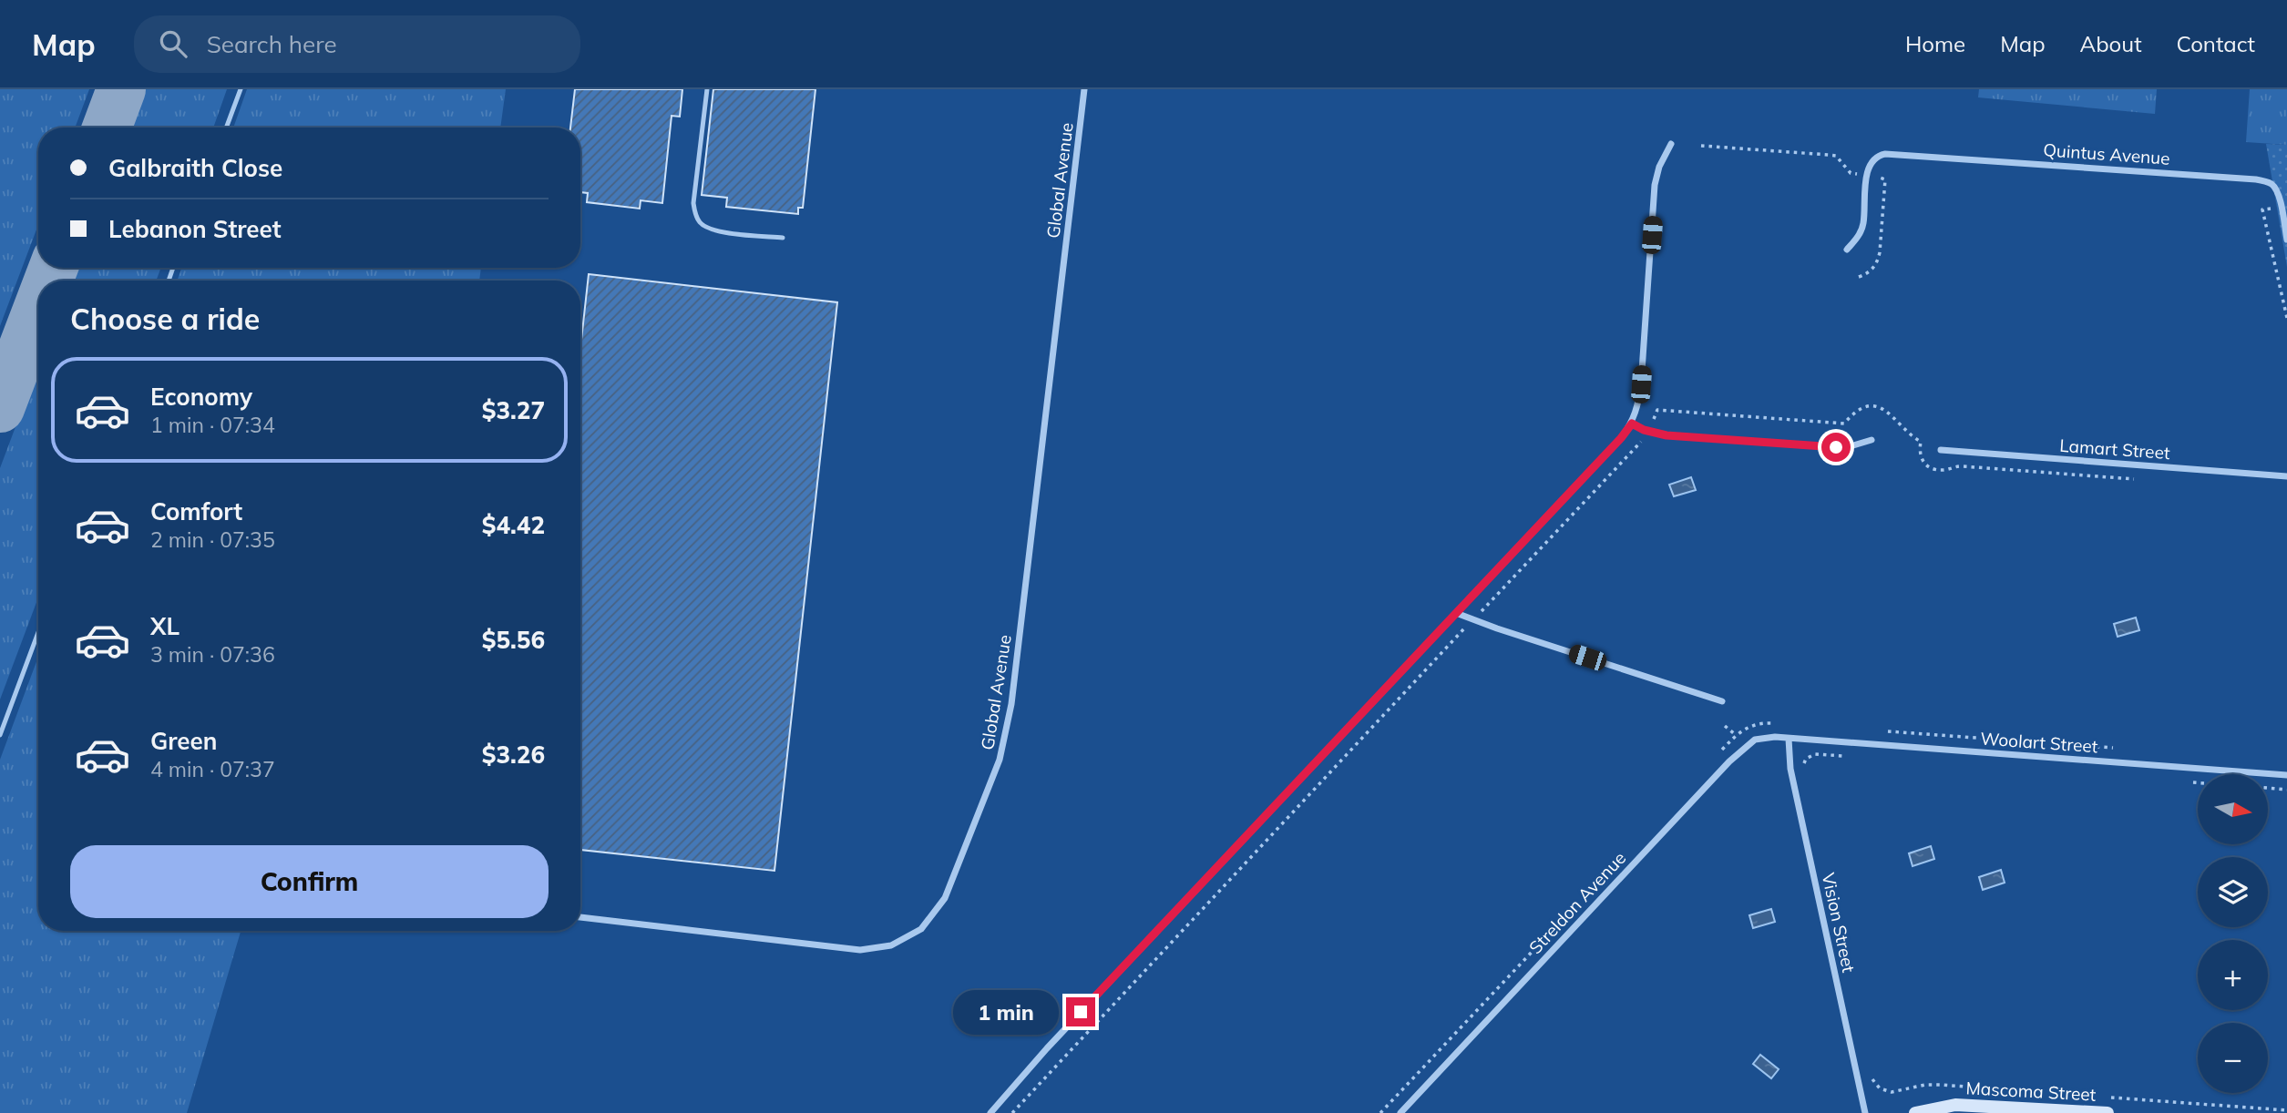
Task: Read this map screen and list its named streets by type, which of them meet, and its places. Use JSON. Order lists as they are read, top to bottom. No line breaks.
{"streets":{"main road":["Mascoma Street"],"street":["Quintus Avenue","Global Avenue","Lamart Street","Woolart Street","Streldon Avenue","Vision Street"]},"crossings":[["Woolart Street","Streldon Avenue"],["Woolart Street","Vision Street"],["Streldon Avenue","Vision Street"]],"north":"right","page":{"header":"Map","search":"Search here","nav":["Home","Map","About","Contact"],"banner":["Galbraith Close","Lebanon Street"],"heading":"Choose a ride","list":[{"name":"Economy","note":"1 min · 07:34","value":"$3.27"},{"name":"Comfort","note":"2 min · 07:35","value":"$4.42"},{"name":"XL","note":"3 min · 07:36","value":"$5.56"},{"name":"Green","note":"4 min · 07:37","value":"$3.26"}],"map_buttons":["+","−"],"buttons":"Confirm","bubble":"1 min"}}
